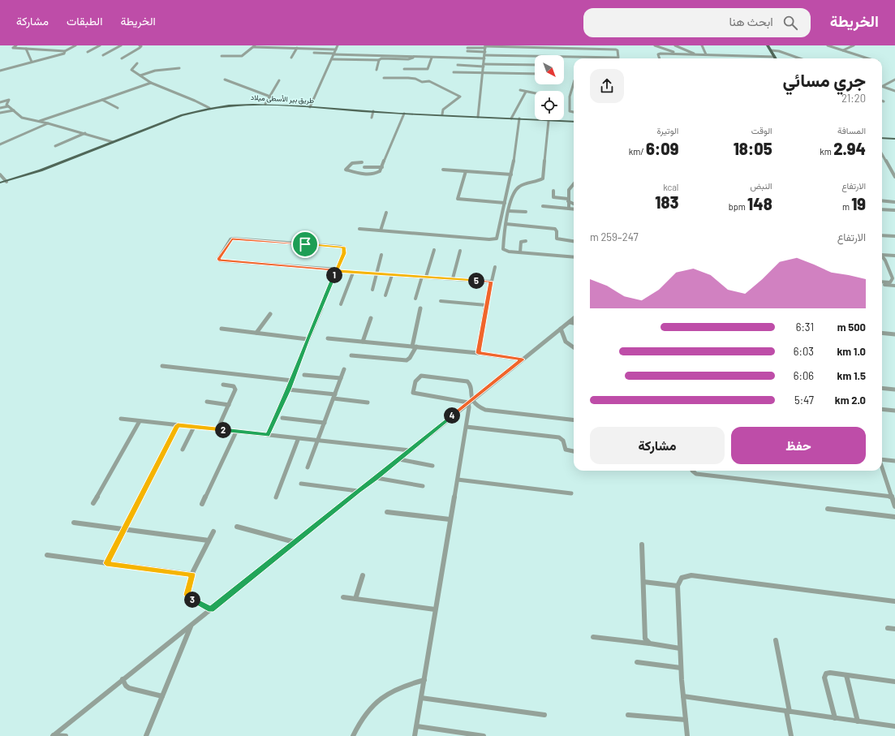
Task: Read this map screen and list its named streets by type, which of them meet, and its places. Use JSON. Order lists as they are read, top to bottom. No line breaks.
{"streets":{"main road":["طريق بير الأسطى ميلاد"]},"north":"bottom right","page":{"header":"الخريطة","search":"ابحث هنا","nav":["الخريطة","الطبقات","مشاركة"],"heading":["جري مسائي","21:20"],"stats":[["المسافة","2.94 km"],["الوقت","18:05"],["الوتيرة","6:09 /km"],["الارتفاع","19 m"],["النبض","148 bpm"],["kcal","183"]],"chart":["الارتفاع","247–259 m"],"pins":["1","5","4","2","3"],"list":[{"name":"500 m","note":"6:31"},{"name":"1.0 km","note":"6:03"},{"name":"1.5 km","note":"6:06"},{"name":"2.0 km","note":"5:47"}],"buttons":["حفظ","مشاركة"]}}
